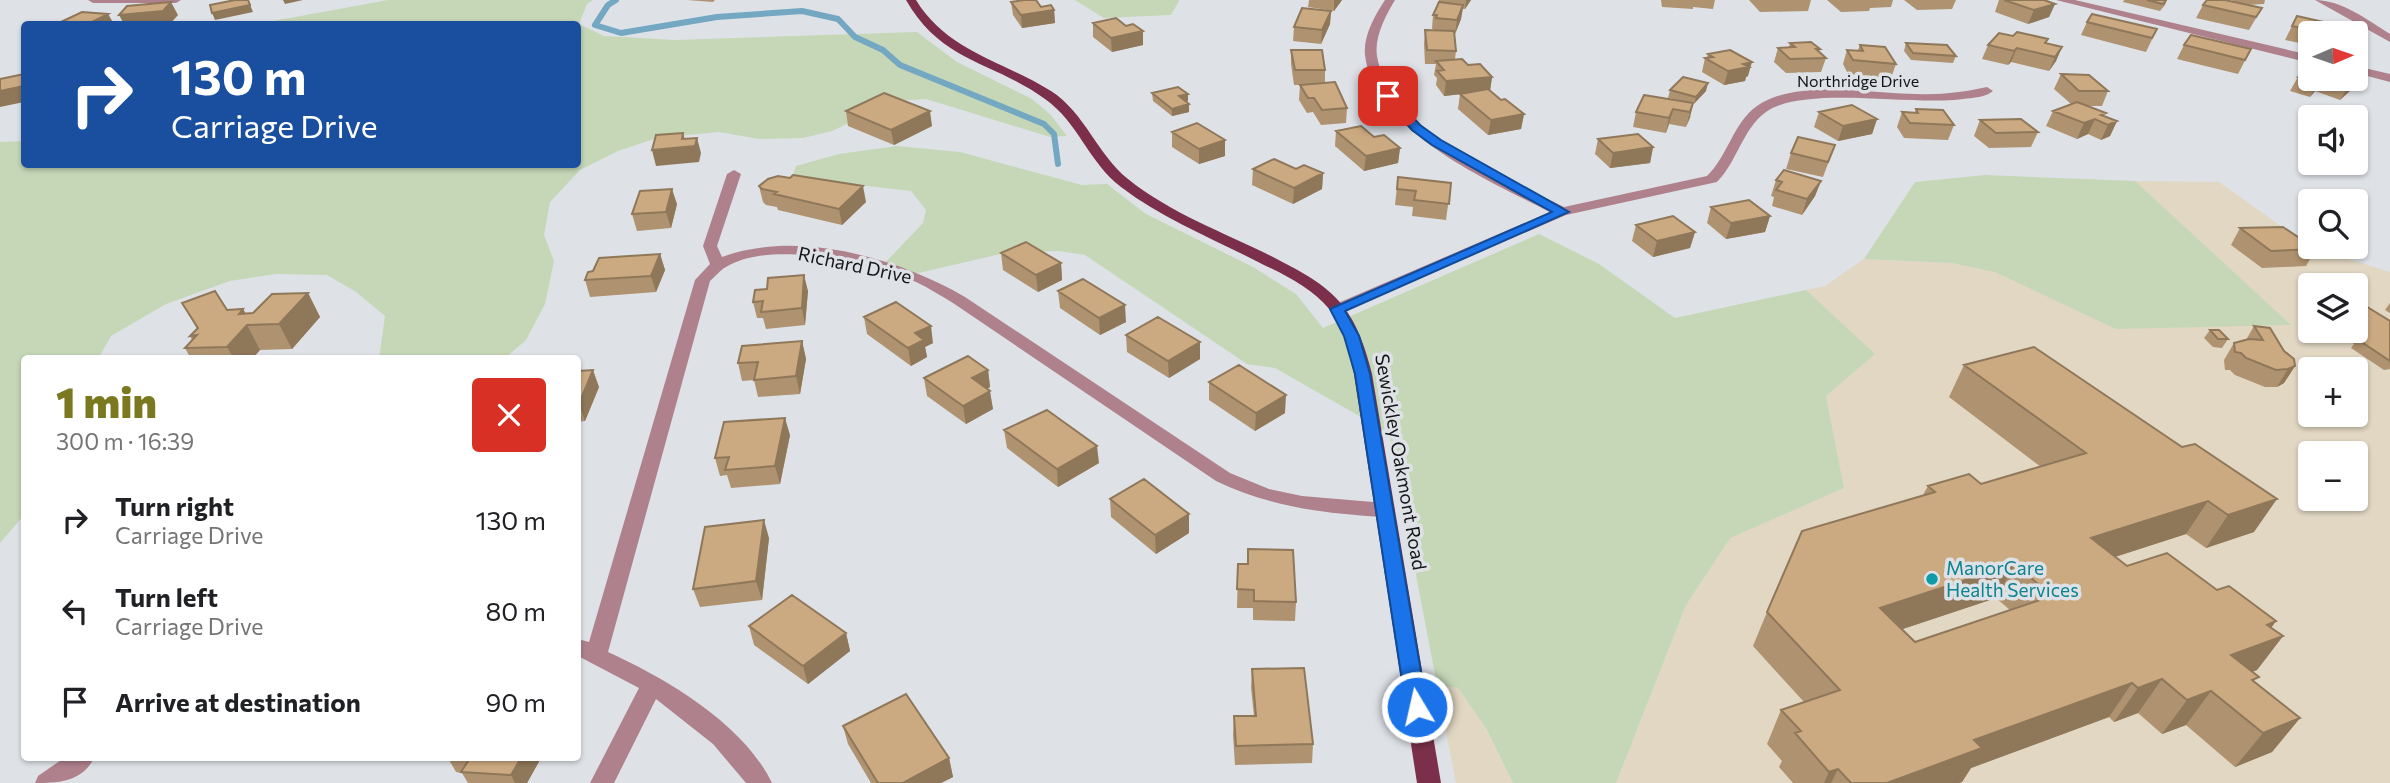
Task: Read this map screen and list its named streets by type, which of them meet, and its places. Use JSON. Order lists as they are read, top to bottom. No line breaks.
{"streets":{"main road":["Sewickley Oakmont Road"],"street":["Northridge Drive","Richard Drive"]},"crossings":[["Northridge Drive","Sewickley Oakmont Road"],["Richard Drive","Sewickley Oakmont Road"]],"places":["ManorCare Health Services"],"north":"right","page":{"map_buttons":["+","−"],"turn":["130 m","Carriage Drive"],"heading":["1 min","300 m · 16:39"],"list":[{"name":"Turn right","note":"Carriage Drive","value":"130 m"},{"name":"Turn left","note":"Carriage Drive","value":"80 m"},{"name":"Arrive at destination","value":"90 m"}]}}
